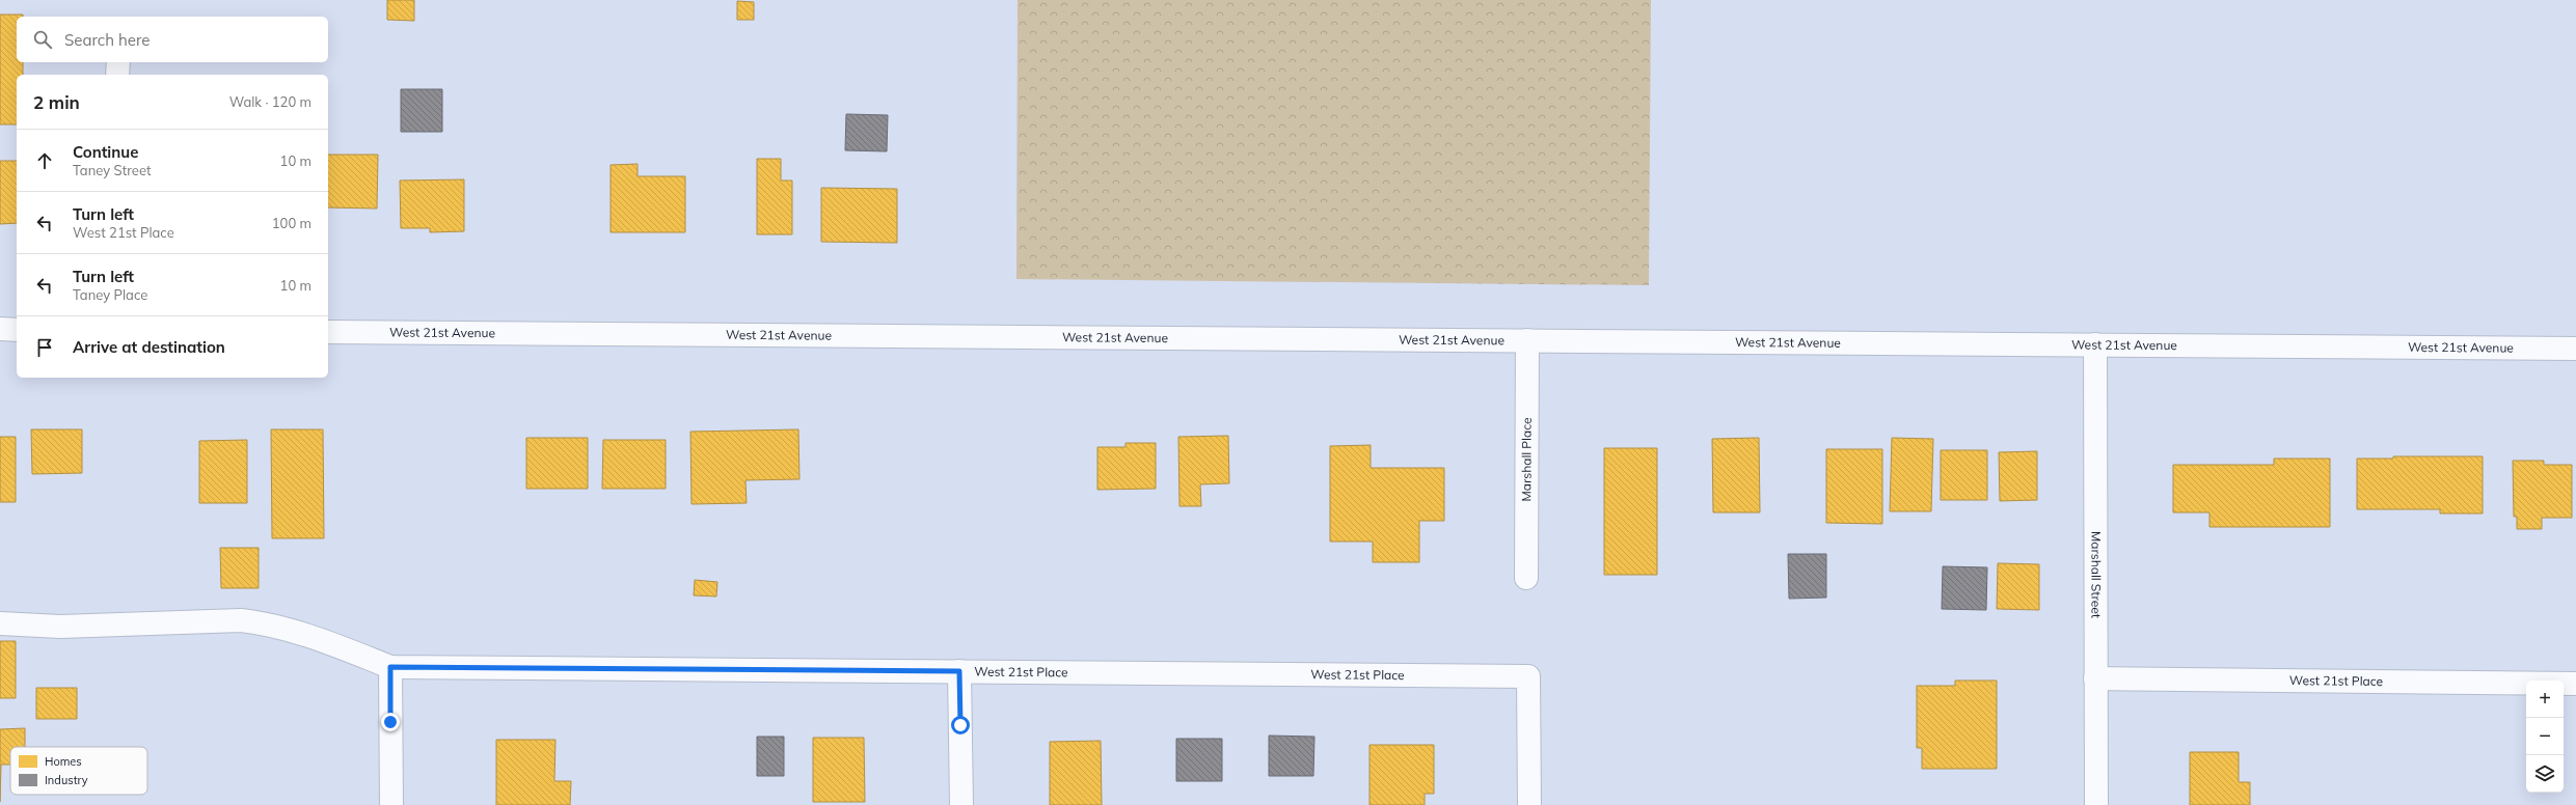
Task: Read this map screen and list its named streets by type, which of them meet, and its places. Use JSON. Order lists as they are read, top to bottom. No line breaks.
{"streets":{"street":["West 21st Avenue","Marshall Place","Marshall Street","West 21st Place"]},"crossings":[["West 21st Avenue","Marshall Place"],["West 21st Avenue","Marshall Street"],["Marshall Street","West 21st Place"]],"legend":["Homes","Industry"],"page":{"search":"Search here","heading":["2 min","Walk · 120 m"],"list":[["Continue","Taney Street","10 m"],["Turn left","West 21st Place","100 m"],["Turn left","Taney Place","10 m"],"Arrive at destination"],"map_buttons":["+","−"]}}
